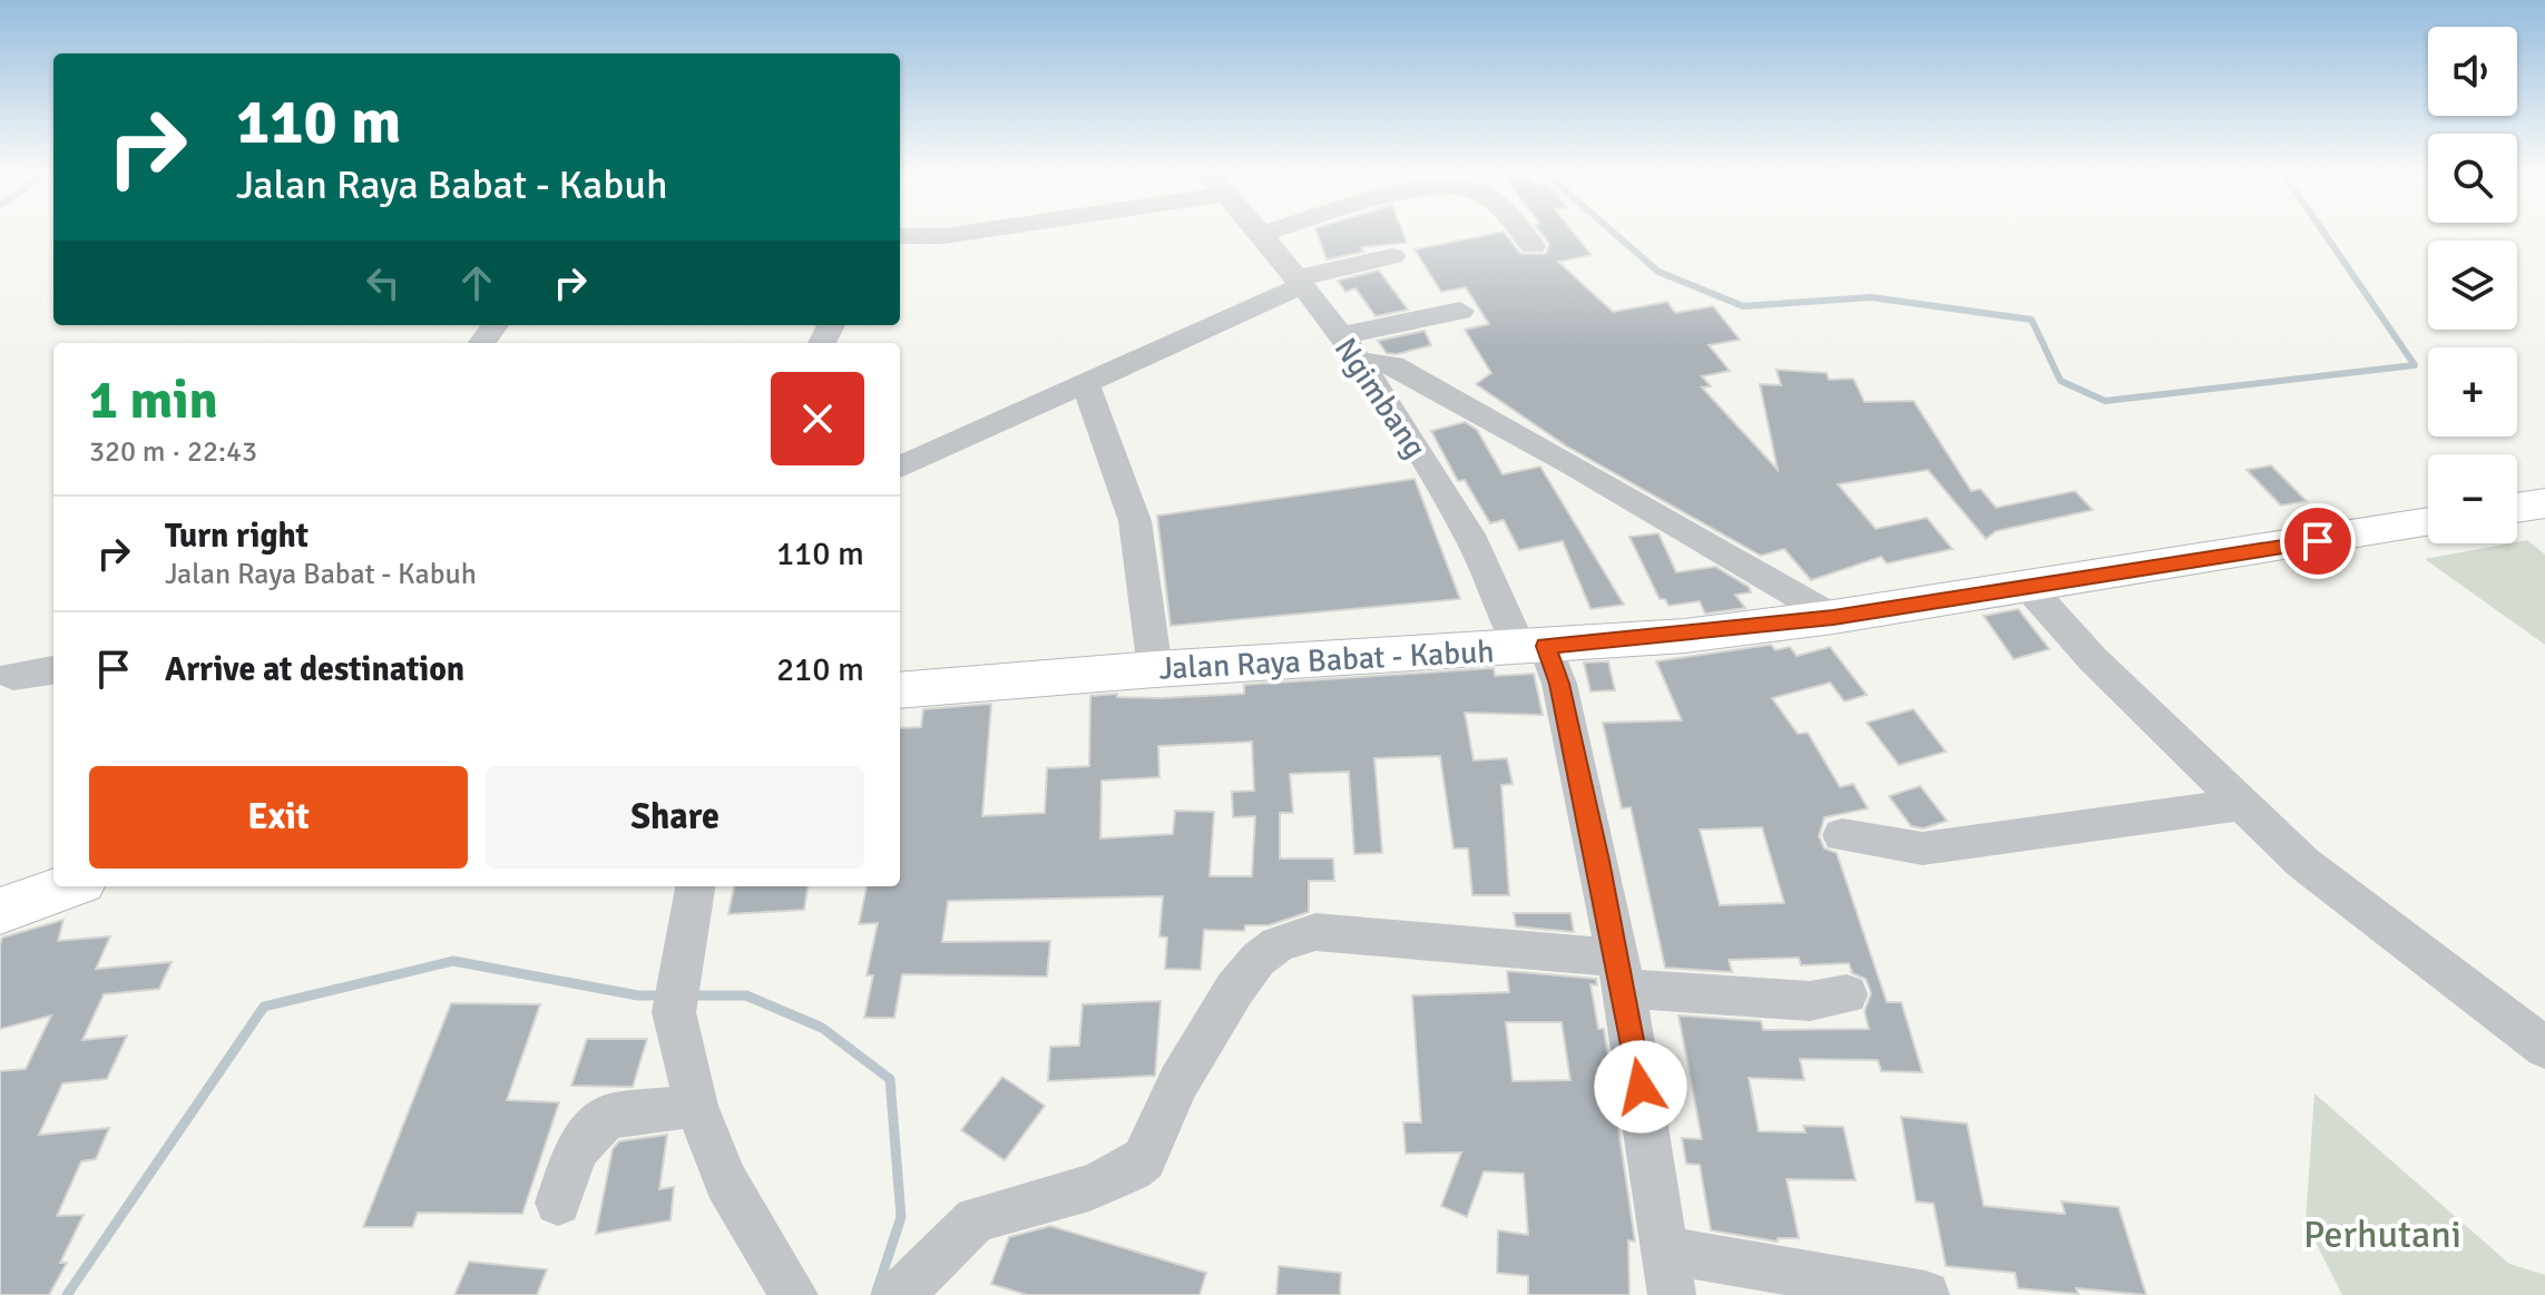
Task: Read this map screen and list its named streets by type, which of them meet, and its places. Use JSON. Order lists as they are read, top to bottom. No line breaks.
{"streets":{"main road":["Jalan Raya Babat - Kabuh"],"street":["Ngimbang"]},"crossings":[["Ngimbang","Jalan Raya Babat - Kabuh"]],"parks":["Perhutani"],"page":{"map_buttons":["+","−"],"turn":["110 m","Jalan Raya Babat - Kabuh"],"heading":["1 min","320 m · 22:43"],"list":[{"name":"Turn right","note":"Jalan Raya Babat - Kabuh","value":"110 m"},{"name":"Arrive at destination","value":"210 m"}],"buttons":["Exit","Share"]}}
